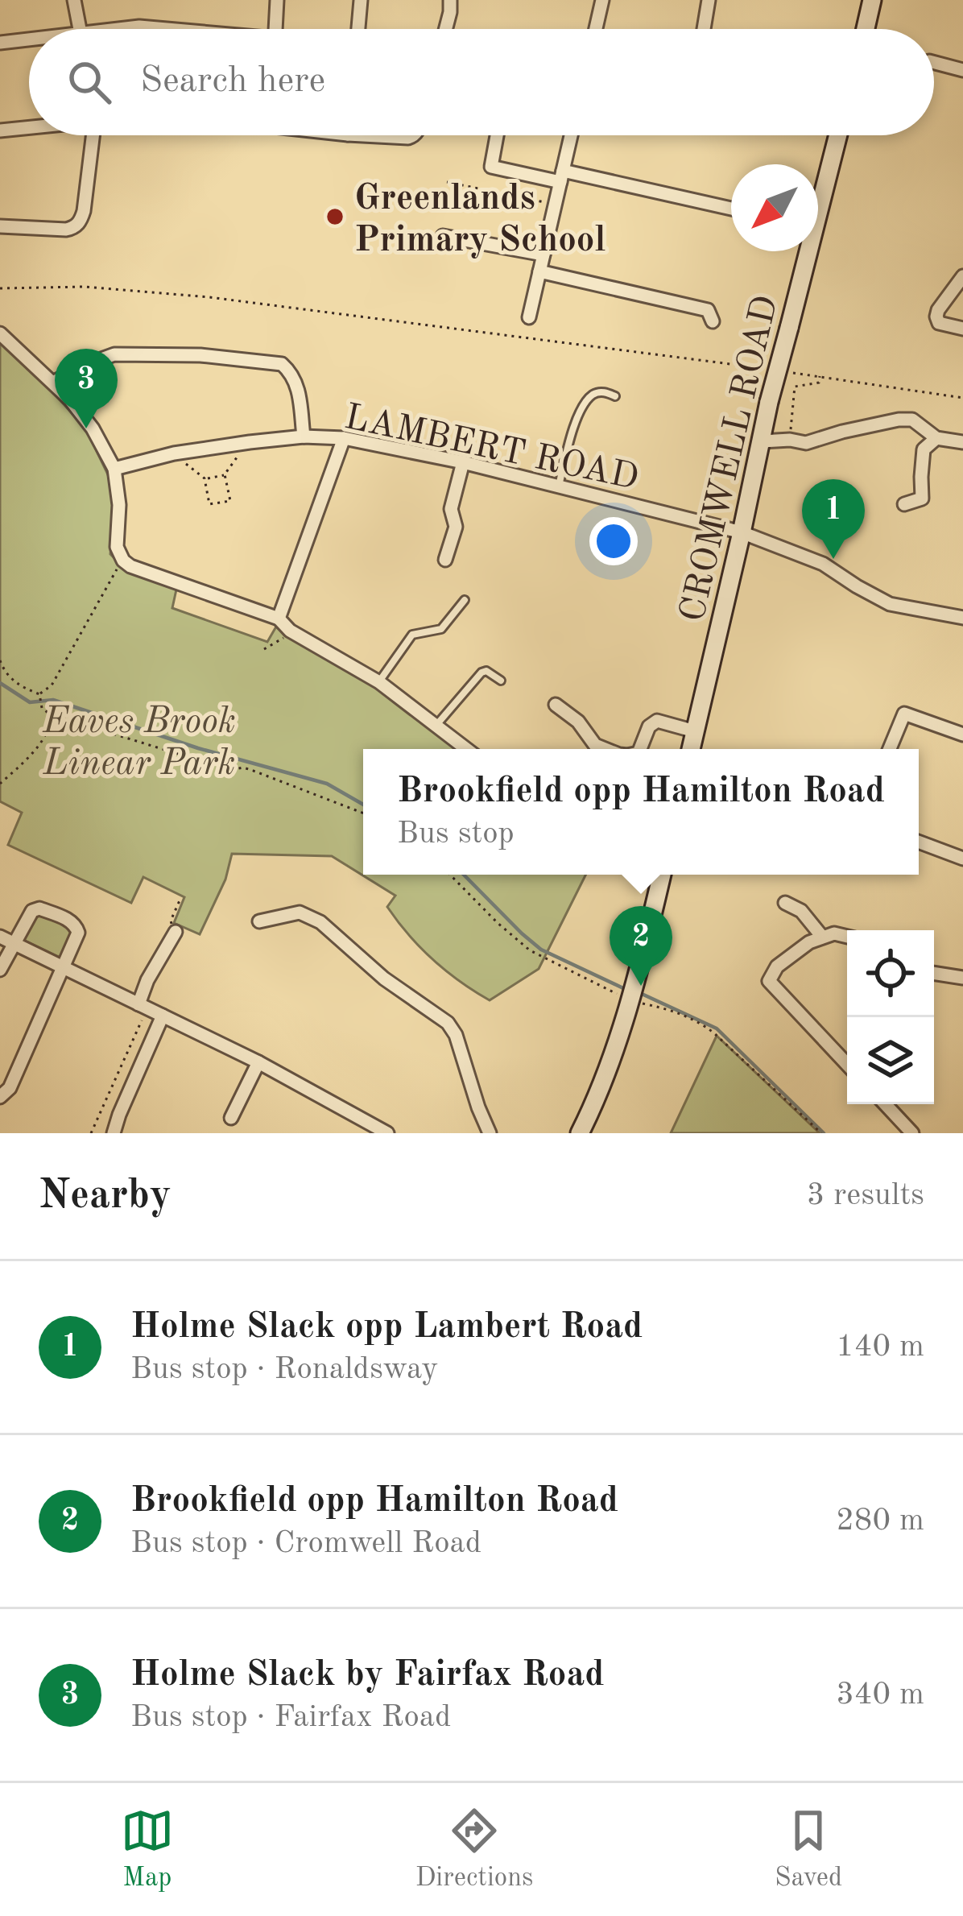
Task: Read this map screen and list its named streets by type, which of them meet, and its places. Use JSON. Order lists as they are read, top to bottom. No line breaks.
{"streets":{"street":["LAMBERT ROAD","CROMWELL ROAD"]},"crossings":[["LAMBERT ROAD","CROMWELL ROAD"]],"parks":["Eaves Brook Linear Park"],"places":["Greenlands Primary School"],"north":"bottom left","page":{"search":"Search here","pins":["3","1","2"],"popup":["Brookfield opp Hamilton Road","Bus stop"],"heading":["Nearby","3 results"],"list":[{"mark":"1","name":"Holme Slack opp Lambert Road","note":"Bus stop · Ronaldsway","value":"140 m"},{"mark":"2","name":"Brookfield opp Hamilton Road","note":"Bus stop · Cromwell Road","value":"280 m"},{"mark":"3","name":"Holme Slack by Fairfax Road","note":"Bus stop · Fairfax Road","value":"340 m"}],"nav":["Map","Directions","Saved"]}}
